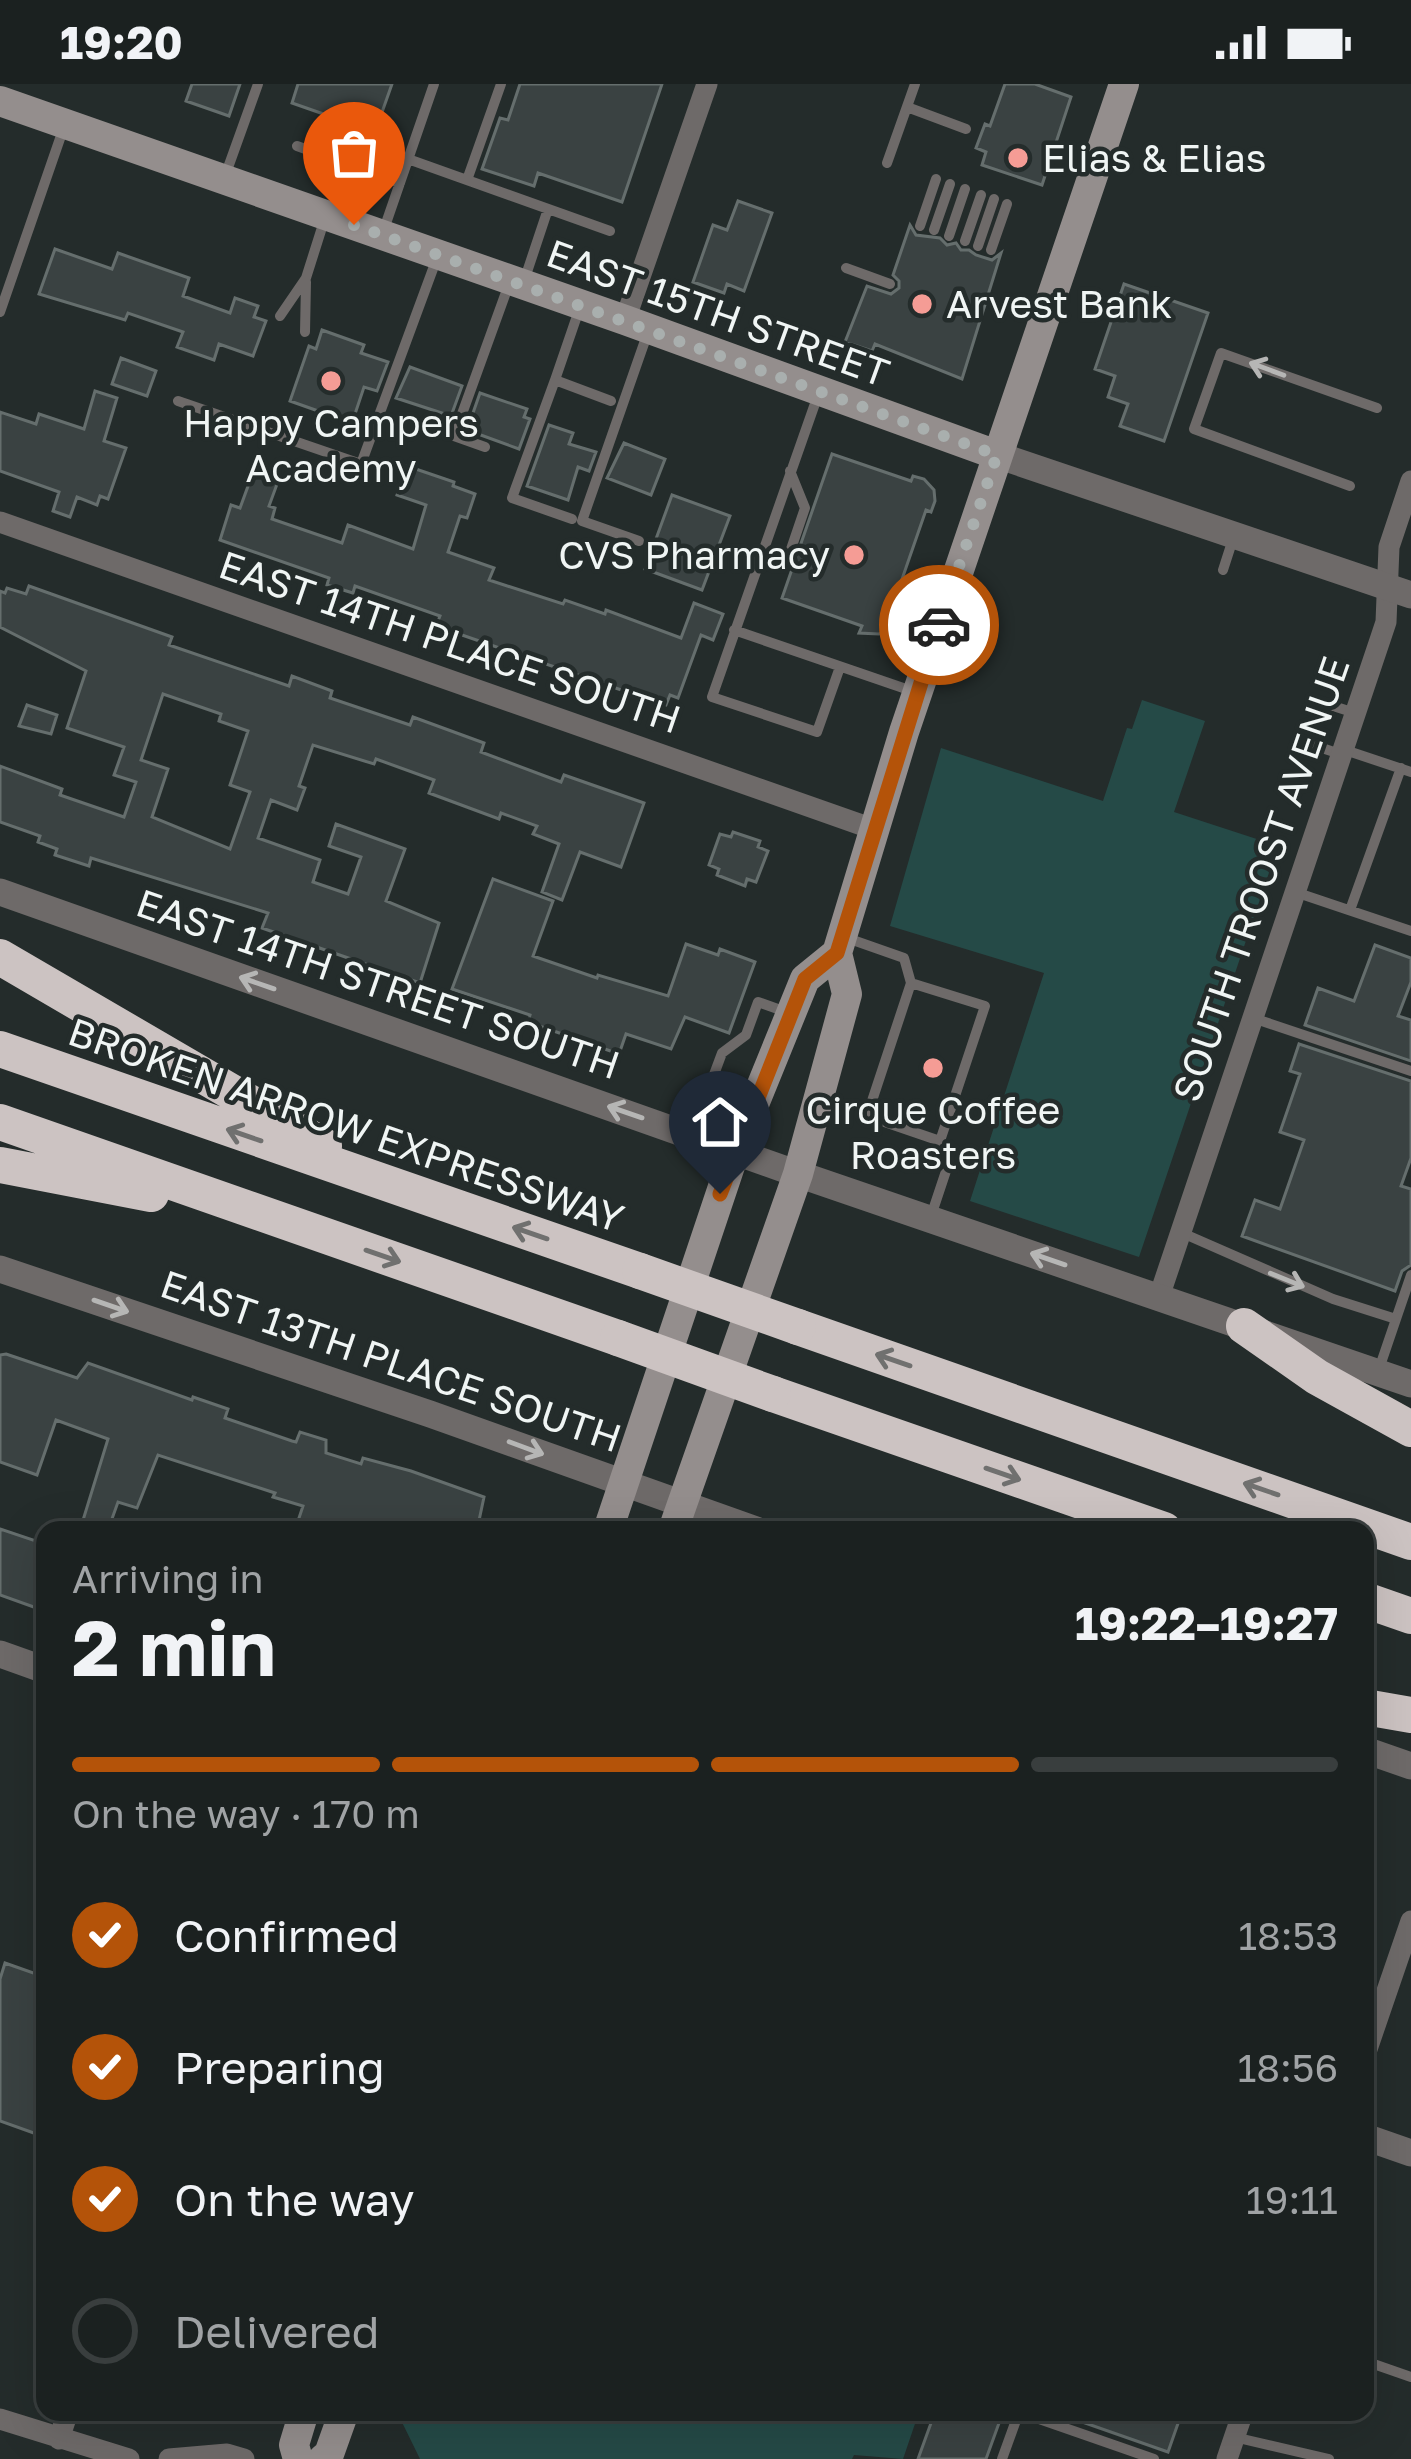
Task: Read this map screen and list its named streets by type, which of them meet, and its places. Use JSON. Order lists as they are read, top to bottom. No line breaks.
{"streets":{"highway":["BROKEN ARROW EXPRESSWAY"],"main road":["EAST 15TH STREET"],"street":["EAST 14TH PLACE SOUTH","SOUTH TROOST AVENUE","EAST 14TH STREET SOUTH","EAST 13TH PLACE SOUTH"]},"crossings":[["EAST 15TH STREET","SOUTH TROOST AVENUE"],["SOUTH TROOST AVENUE","EAST 14TH STREET SOUTH"]],"one_way":["EAST 14TH STREET SOUTH","EAST 13TH PLACE SOUTH"],"places":["Elias & Elias","Arvest Bank","Happy Campers Academy","CVS Pharmacy","Cirque Coffee Roasters"],"page":{"status":"19:20","heading":["2 min","Arriving in","19:22–19:27"],"bar":"On the way · 170 m","list":[["Confirmed","18:53"],["Preparing","18:56"],["On the way","19:11"],"Delivered"]}}
